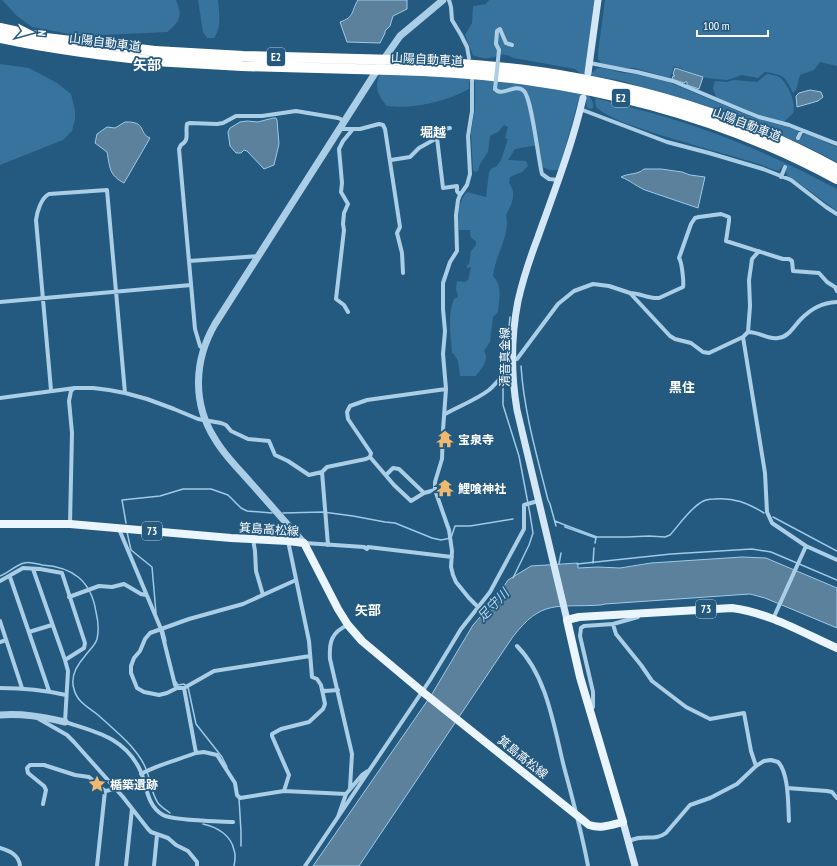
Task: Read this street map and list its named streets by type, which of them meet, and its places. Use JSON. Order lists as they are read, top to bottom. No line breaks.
{"streets":{"highway":["山陽自動車道","E2"],"main road":["清音真金線","箕島高松線","73"]},"crossings":[["清音真金線","73"]],"districts":["矢部","堀越","黒住","矢部"],"water":["足守川"],"places":{"temple":["宝泉寺","鯉喰神社"],"place":["楯築遺跡"]},"scale_bar":"100 m","north":"right"}
